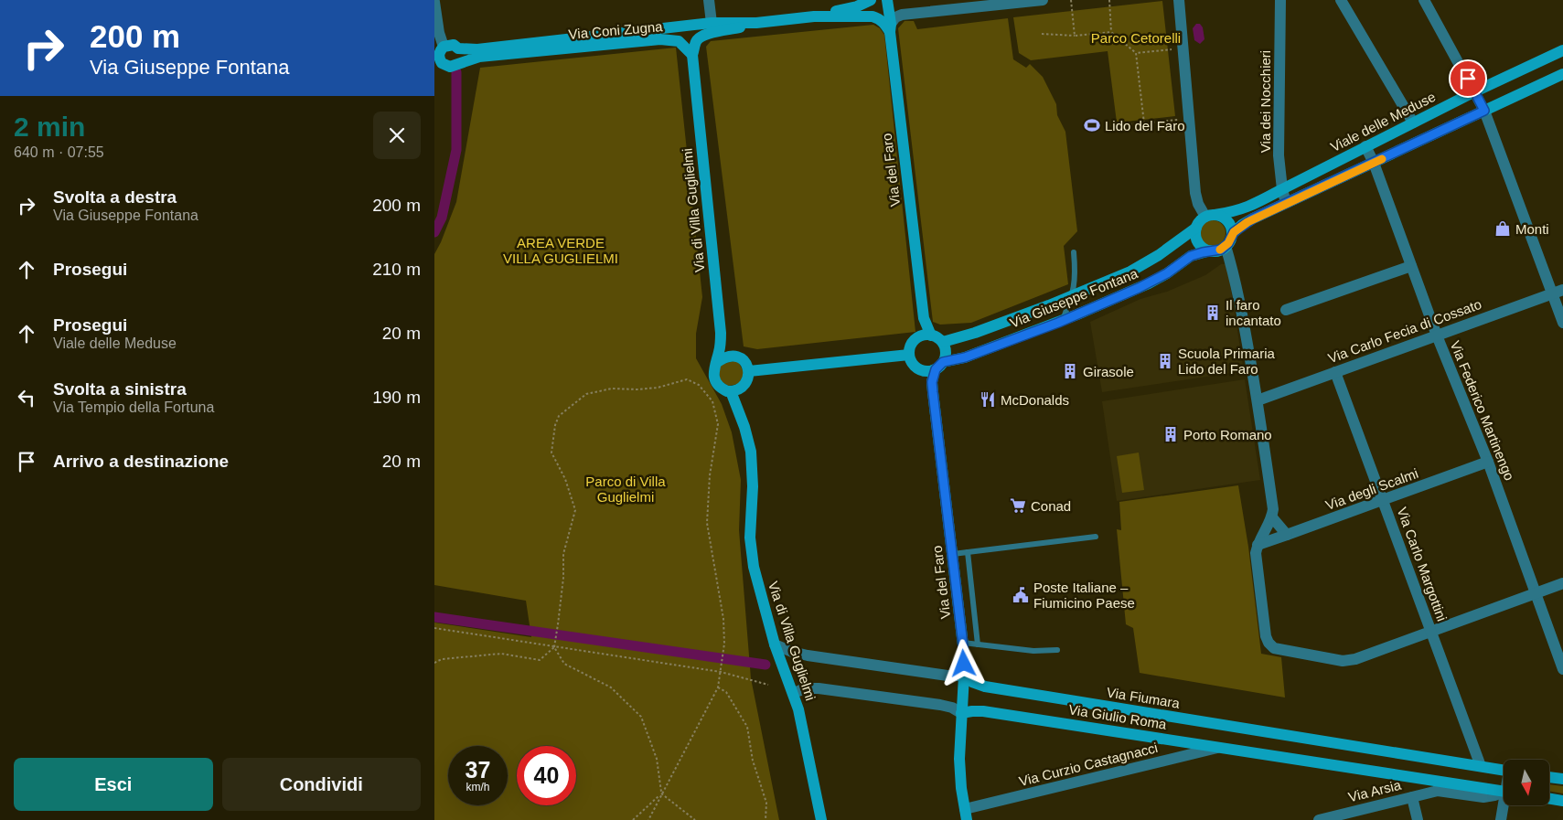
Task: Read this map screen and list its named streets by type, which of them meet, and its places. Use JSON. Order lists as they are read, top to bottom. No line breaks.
{"streets":{"street":["Via Coni Zugna","Via dei Nocchieri","Viale delle Meduse","Via del Faro","Via di Villa Guglielmi","Via Giuseppe Fontana","Via Carlo Fecia di Cossato","Via Federico Martinengo","Via degli Scalmi","Via Carlo Margottini","Via Fiumara","Via Giulio Roma","Via Curzio Castagnacci","Via Arsia"]},"crossings":[["Via Coni Zugna","Via del Faro"],["Via Coni Zugna","Via di Villa Guglielmi"],["Via dei Nocchieri","Viale delle Meduse"],["Viale delle Meduse","Via Giuseppe Fontana"],["Viale delle Meduse","Via Federico Martinengo"],["Via del Faro","Via Giuseppe Fontana"],["Via del Faro","Via Fiumara"],["Via del Faro","Via Giulio Roma"],["Via del Faro","Via Curzio Castagnacci"],["Via di Villa Guglielmi","Via Fiumara"],["Via di Villa Guglielmi","Via Giulio Roma"],["Via Carlo Fecia di Cossato","Via Federico Martinengo"],["Via Carlo Fecia di Cossato","Via Carlo Margottini"],["Via Federico Martinengo","Via degli Scalmi"],["Via degli Scalmi","Via Carlo Margottini"],["Via Carlo Margottini","Via Fiumara"],["Via Giulio Roma","Via Curzio Castagnacci"],["Via Giulio Roma","Via Arsia"]],"parks":["Parco Cetorelli","AREA VERDE VILLA GUGLIELMI","Parco di Villa Guglielmi"],"places":{"sports":["Lido del Faro"],"shop":["Monti"],"building":["Il faro incantato","Scuola Primaria Lido del Faro","Girasole","Porto Romano"],"restaurant":["McDonalds"],"supermarket":["Conad"],"public building":["Poste Italiane – Fiumicino Paese"]},"north":"bottom","page":{"turn":["200 m","Via Giuseppe Fontana"],"heading":["2 min","640 m · 07:55"],"list":[{"name":"Svolta a destra","note":"Via Giuseppe Fontana","value":"200 m"},{"name":"Prosegui","value":"210 m"},{"name":"Prosegui","note":"Viale delle Meduse","value":"20 m"},{"name":"Svolta a sinistra","note":"Via Tempio della Fortuna","value":"190 m"},{"name":"Arrivo a destinazione","value":"20 m"}],"speed":"37 km/h","limit":"40","buttons":["Esci","Condividi"]}}
